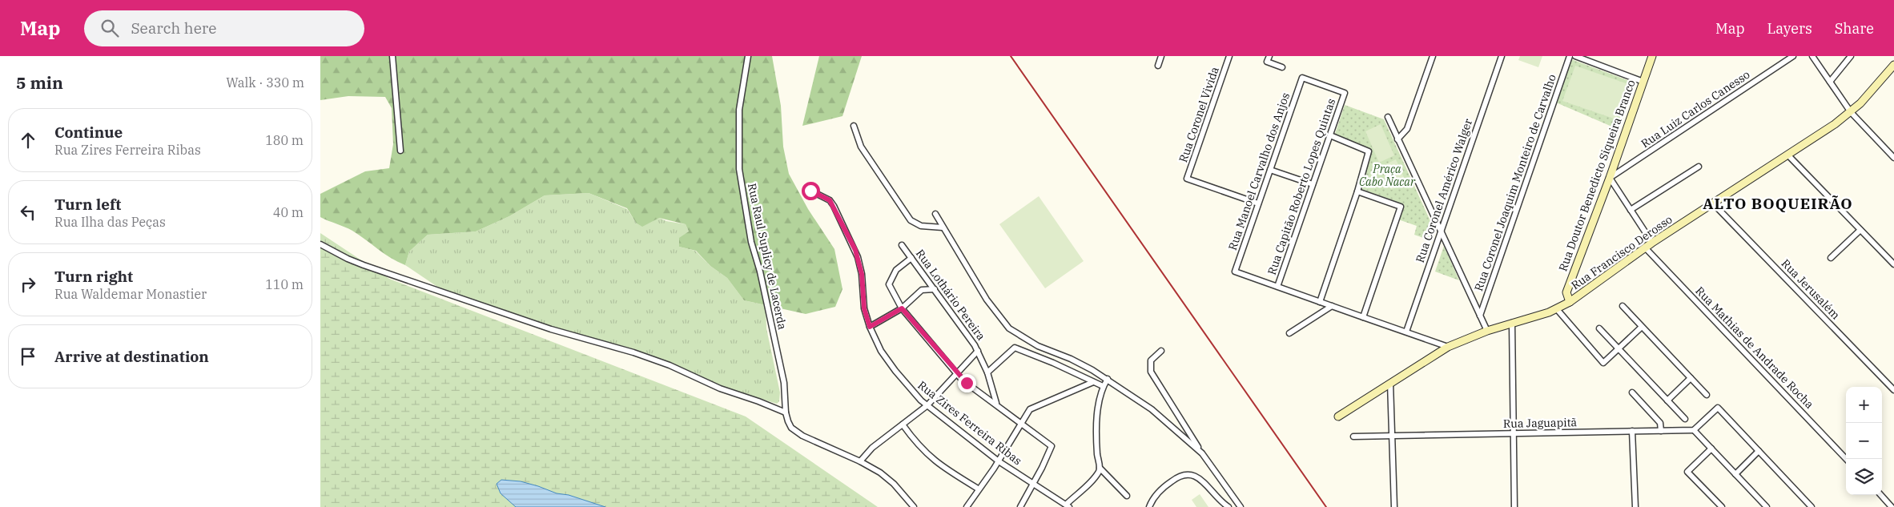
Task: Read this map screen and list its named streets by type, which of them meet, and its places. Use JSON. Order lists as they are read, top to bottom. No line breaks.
{"streets":{"street":["Rua Luiz Carlos Canesso","Rua Coronel Vivida","Rua Manoel Carvalho dos Anjos","Rua Doutor Benedicto Siqueira Branco","Rua Coronel Joaquim Monteiro de Carvalho","Rua Capitão Roberto Lopes Quintas","Rua Coronel Américo Walger","Rua Francisco Derosso","Rua Raul Suplicy de Lacerda","Rua Jerusalém","Rua Lothário Pereira","Rua Mathias de Andrade Rocha","Rua Zires Ferreira Ribas","Rua Jaguapitã"]},"crossings":[["Rua Luiz Carlos Canesso","Rua Doutor Benedicto Siqueira Branco"],["Rua Coronel Vivida","Rua Manoel Carvalho dos Anjos"],["Rua Manoel Carvalho dos Anjos","Rua Capitão Roberto Lopes Quintas"],["Rua Doutor Benedicto Siqueira Branco","Rua Francisco Derosso"],["Rua Francisco Derosso","Rua Jerusalém"],["Rua Francisco Derosso","Rua Mathias de Andrade Rocha"]],"districts":["ALTO BOQUEIRÃO"],"parks":["Praça Cabo Nacar"],"page":{"header":"Map","search":"Search here","nav":["Map","Layers","Share"],"heading":["5 min","Walk · 330 m"],"list":[["Continue","Rua Zires Ferreira Ribas","180 m"],["Turn left","Rua Ilha das Peças","40 m"],["Turn right","Rua Waldemar Monastier","110 m"],"Arrive at destination"],"map_buttons":["+","−"]}}
